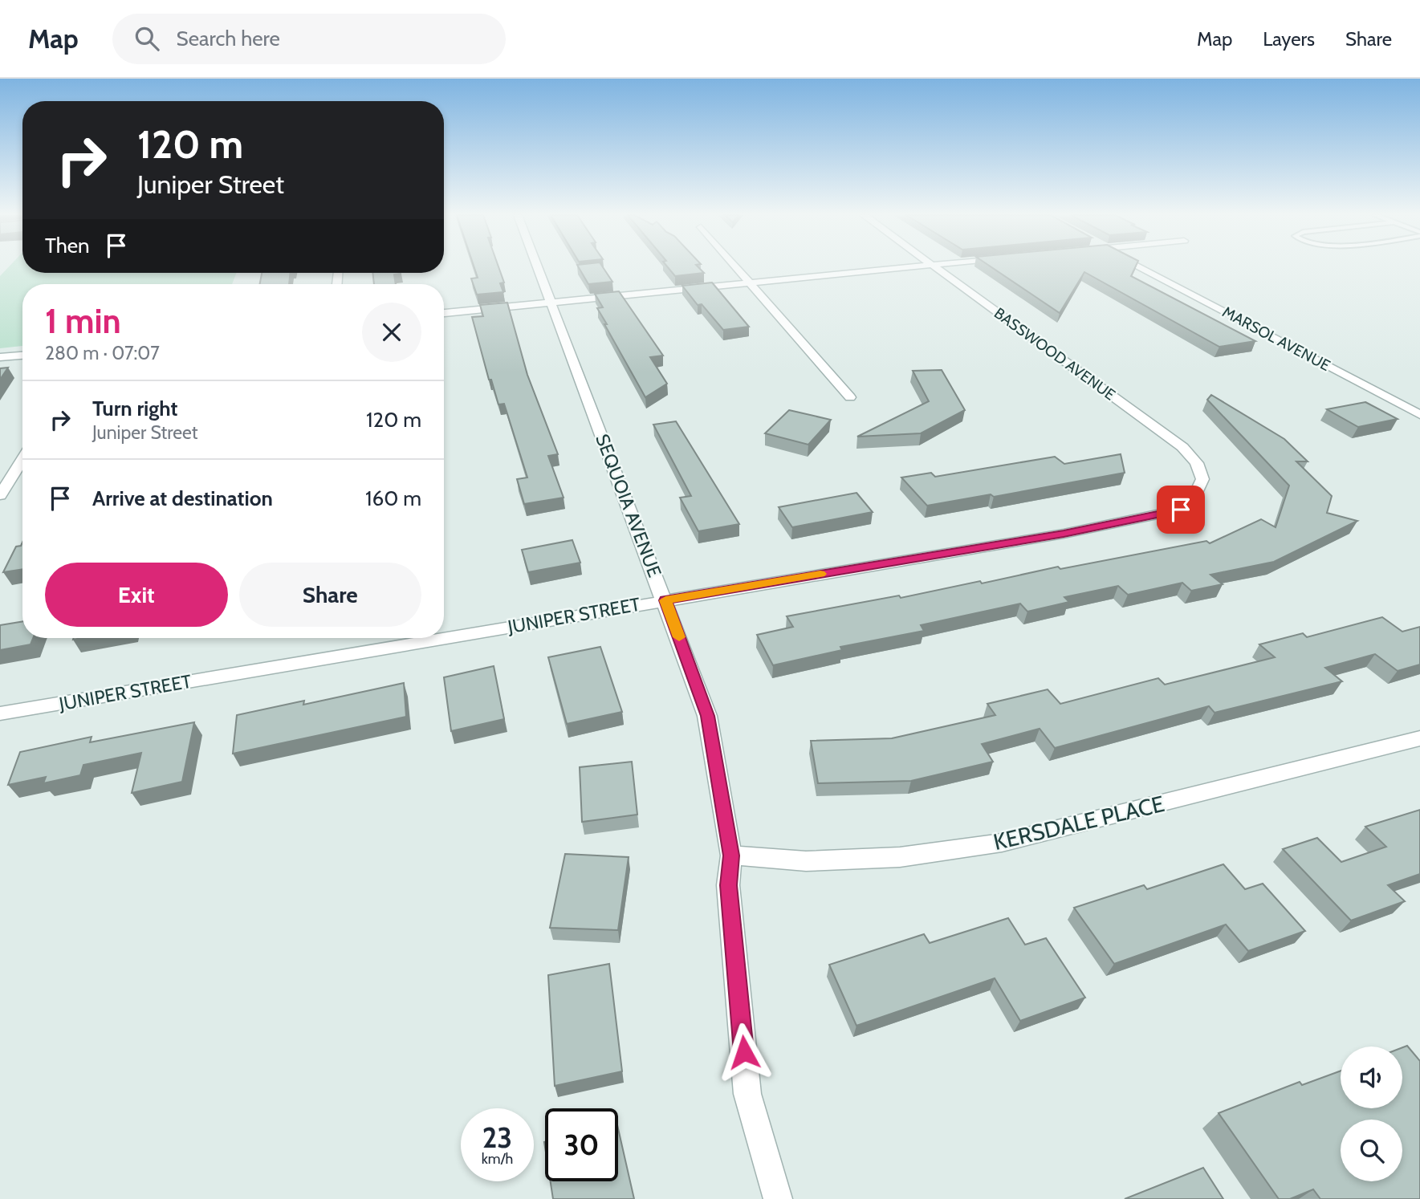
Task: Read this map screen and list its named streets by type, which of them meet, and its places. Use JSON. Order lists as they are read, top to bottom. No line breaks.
{"streets":{"street":["MARSOL AVENUE","BASSWOOD AVENUE","SEQUOIA AVENUE","JUNIPER STREET","KERSDALE PLACE"]},"crossings":[["BASSWOOD AVENUE","JUNIPER STREET"],["SEQUOIA AVENUE","JUNIPER STREET"],["SEQUOIA AVENUE","KERSDALE PLACE"]],"page":{"header":"Map","search":"Search here","nav":["Map","Layers","Share"],"turn":["120 m","Juniper Street"],"then":"Then","heading":["1 min","280 m · 07:07"],"list":[{"name":"Turn right","note":"Juniper Street","value":"120 m"},{"name":"Arrive at destination","value":"160 m"}],"buttons":["Exit","Share"],"speed":"23 km/h","limit":"30"}}
